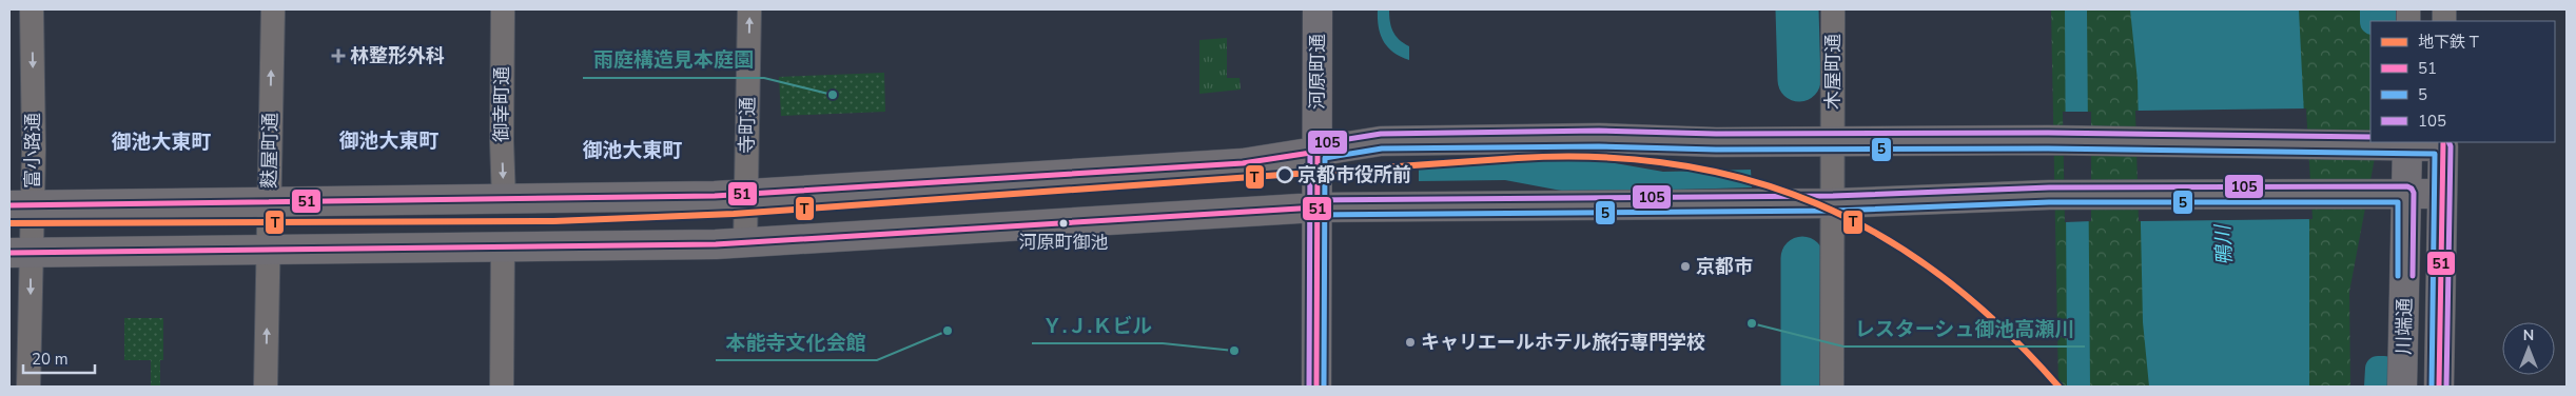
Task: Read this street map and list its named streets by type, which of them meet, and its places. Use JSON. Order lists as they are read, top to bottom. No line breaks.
{"streets":{"main road":["河原町通","川端通"],"street":["木屋町通","御幸町通","寺町通","富小路通","麩屋町通"]},"one_way":["御幸町通","寺町通","富小路通","麩屋町通"],"districts":["御池大東町","御池大東町","御池大東町"],"water":["鴨川"],"places":{"health":["林整形外科"],"other":["雨庭構造見本庭園","京都市役所前","河原町御池","京都市","レスターシュ御池高瀬川","本能寺文化会館","キャリエールホテル旅行専門学校","Ｙ.Ｊ.Ｋビル"]},"lines":["transit line 105","transit line 51","transit line 5","metro line T"],"legend":["地下鉄 T","51","5","105"],"scale_bar":"20 m","north":"top"}
